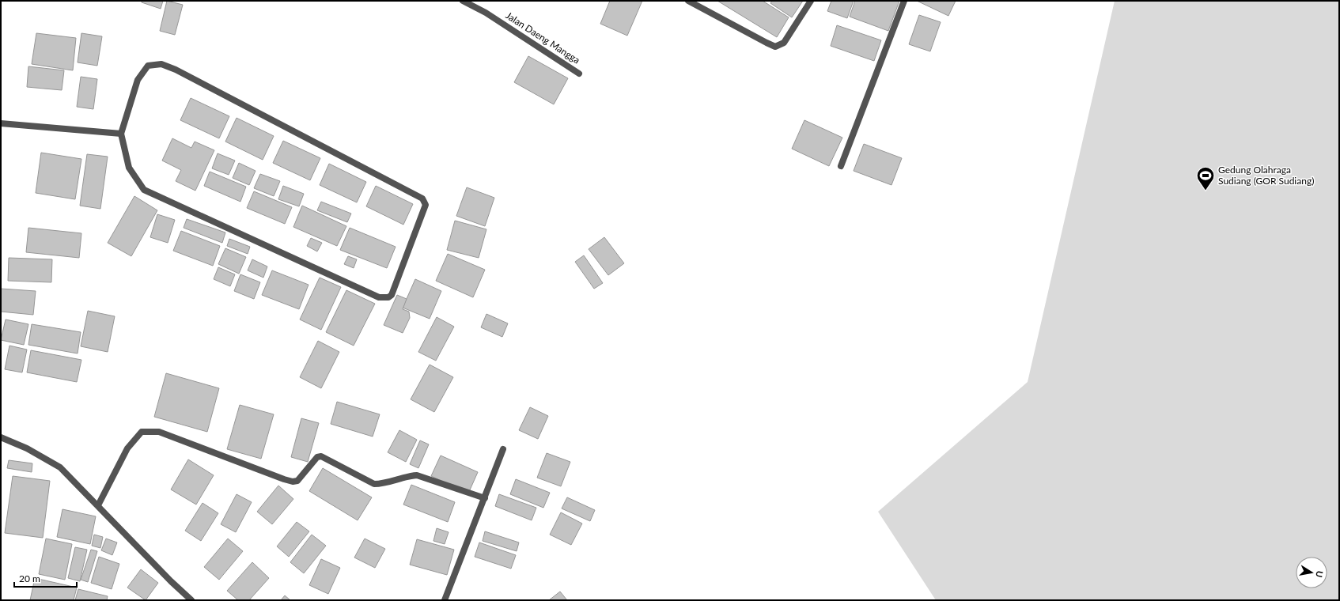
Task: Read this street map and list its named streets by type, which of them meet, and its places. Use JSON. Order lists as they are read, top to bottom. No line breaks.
{"streets":{"street":["Jalan Daeng Mangga"]},"places":{"sports":["Gedung Olahraga Sudiang (GOR Sudiang)"]},"scale_bar":"20 m","north":"right"}
